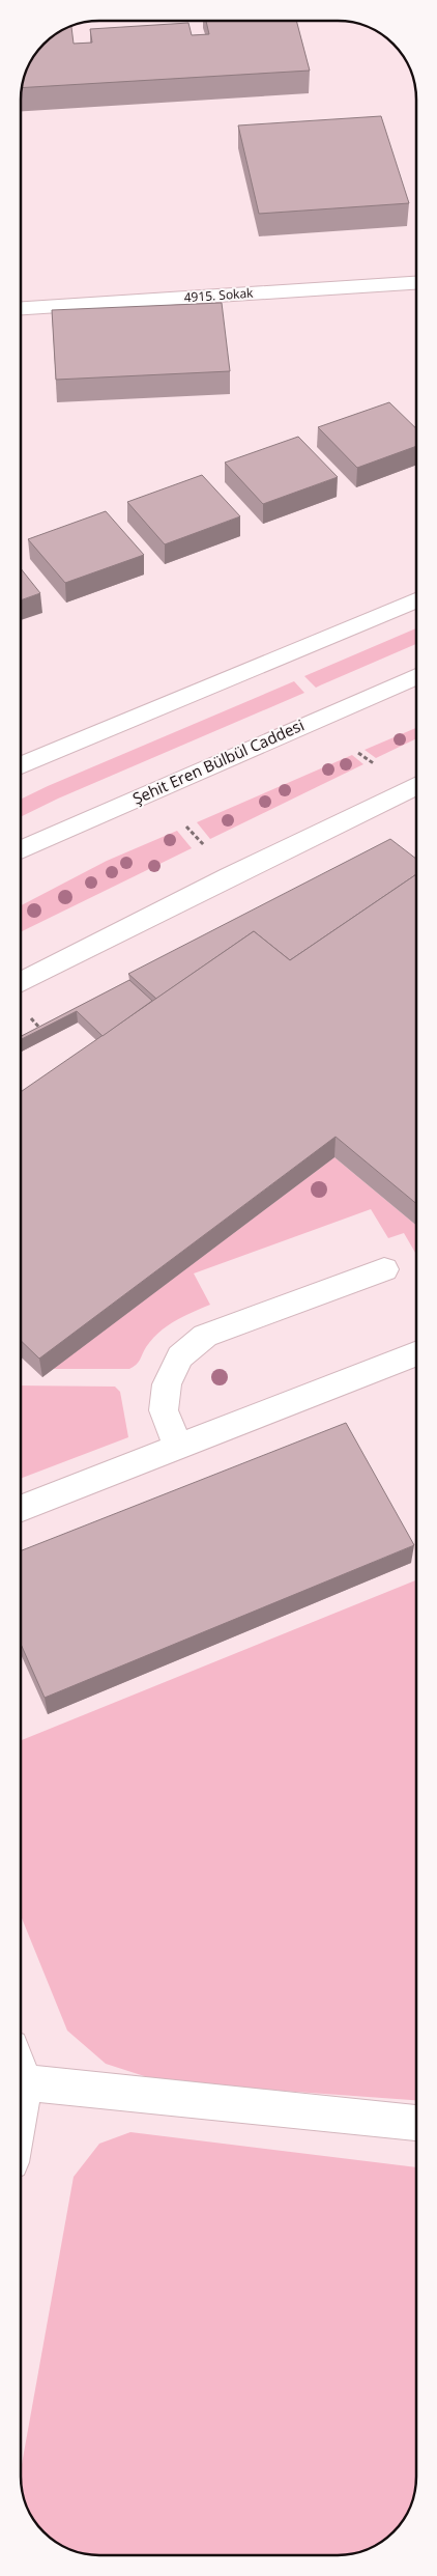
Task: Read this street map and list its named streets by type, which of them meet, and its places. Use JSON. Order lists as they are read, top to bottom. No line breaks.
{"streets":{"street":["4915. Sokak","Şehit Eren Bülbül Caddesi"]}}
